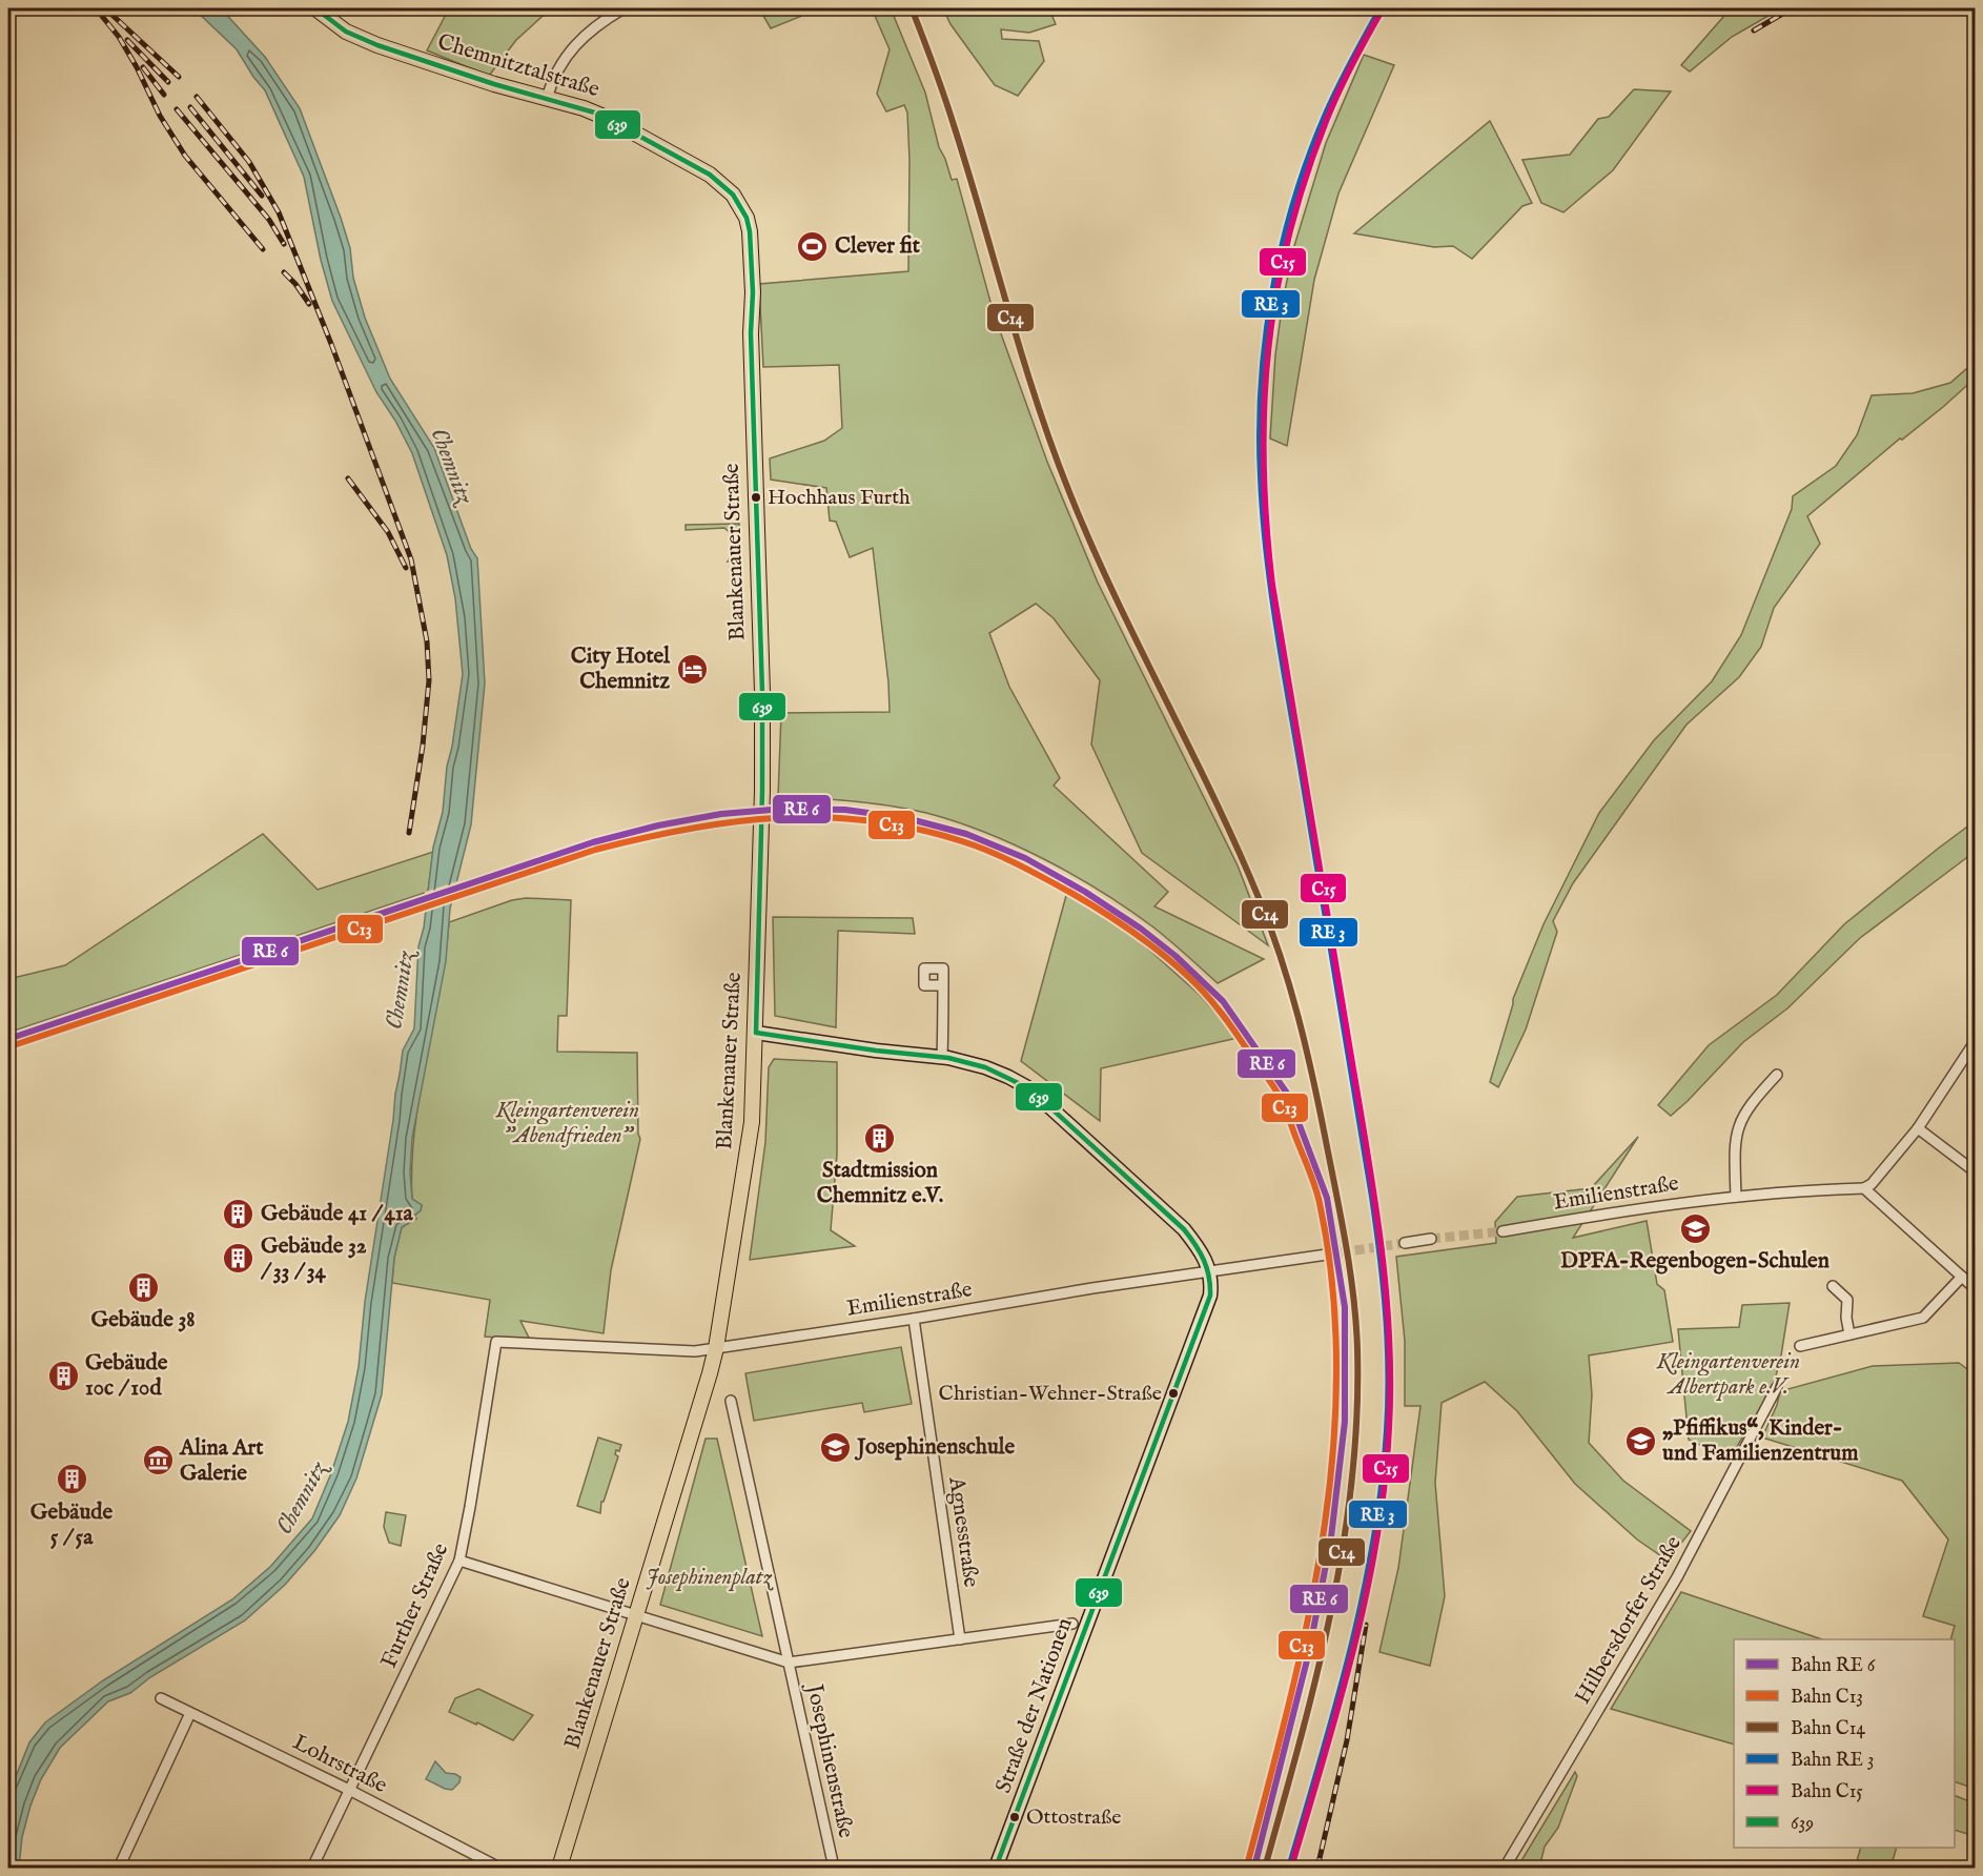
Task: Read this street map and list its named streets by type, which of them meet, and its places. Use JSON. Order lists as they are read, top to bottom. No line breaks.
{"streets":{"main road":["Chemnitztalstraße","Blankenauer Straße","Straße der Nationen"],"street":["Emilienstraße","Agnesstraße","Further Straße","Hilbersdorfer Straße","Josephinenstraße","Lohrstraße"]},"crossings":[["Chemnitztalstraße","Blankenauer Straße"],["Blankenauer Straße","Emilienstraße"],["Emilienstraße","Agnesstraße"],["Emilienstraße","Further Straße"],["Emilienstraße","Straße der Nationen"],["Further Straße","Lohrstraße"]],"water":["Chemnitz"],"parks":["Kleingartenverein \"Abendfrieden\"","Kleingartenverein Albertpark e.V.","Josephinenplatz"],"places":{"sports":["Clever fit"],"other":["Hochhaus Furth","Christian-Wehner-Straße","Ottostraße"],"hotel":["City Hotel Chemnitz"],"building":["Stadtmission Chemnitz e.V.","Gebäude 41 / 41a","Gebäude 32 / 33 / 34","Gebäude 38","Gebäude 10c / 10d","Gebäude 5 / 5a"],"school or university":["DPFA-Regenbogen-Schulen","„Pfiffikus“, Kinder- und Familienzentrum","Josephinenschule"],"museum":["Alina Art Galerie"]},"lines":["rail line C14","transit line 639","rail line C15","rail line C13"],"legend":["Bahn RE 6","Bahn C13","Bahn C14","Bahn RE 3","Bahn C15","639"]}
